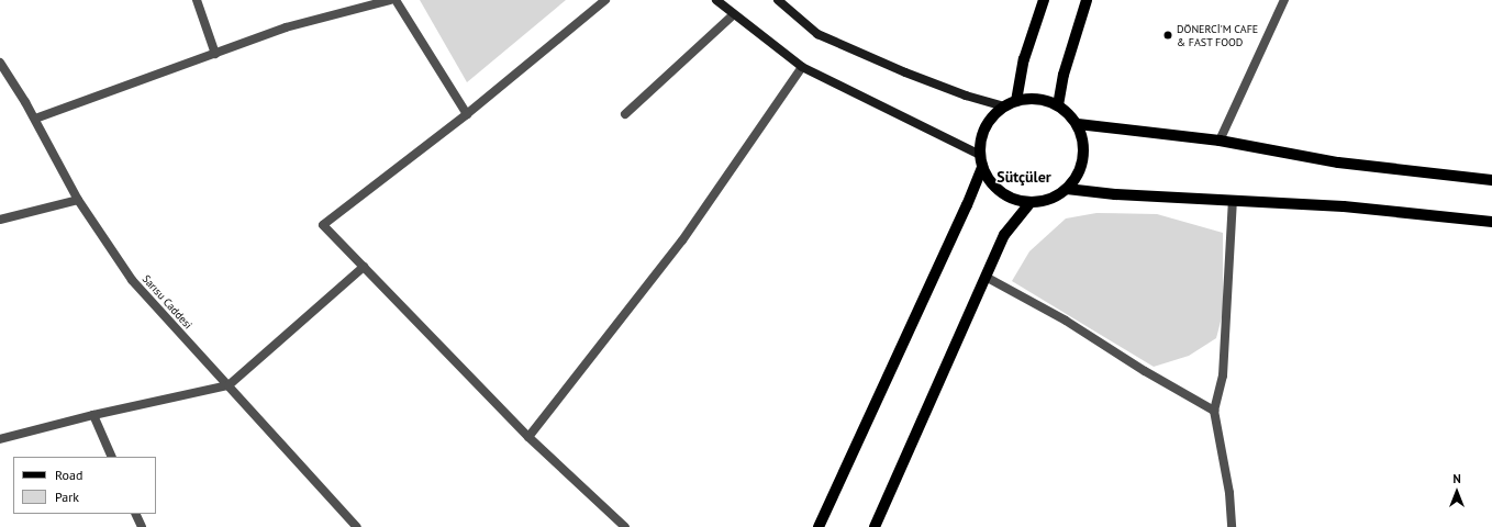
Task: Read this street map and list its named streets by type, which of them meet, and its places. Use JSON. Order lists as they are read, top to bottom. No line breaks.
{"streets":{"street":["Sarısu Caddesi"]},"districts":["Sütçüler"],"places":["DÖNERCİ'M CAFE & FAST FOOD"],"legend":["Road","Park"],"north":"top"}
